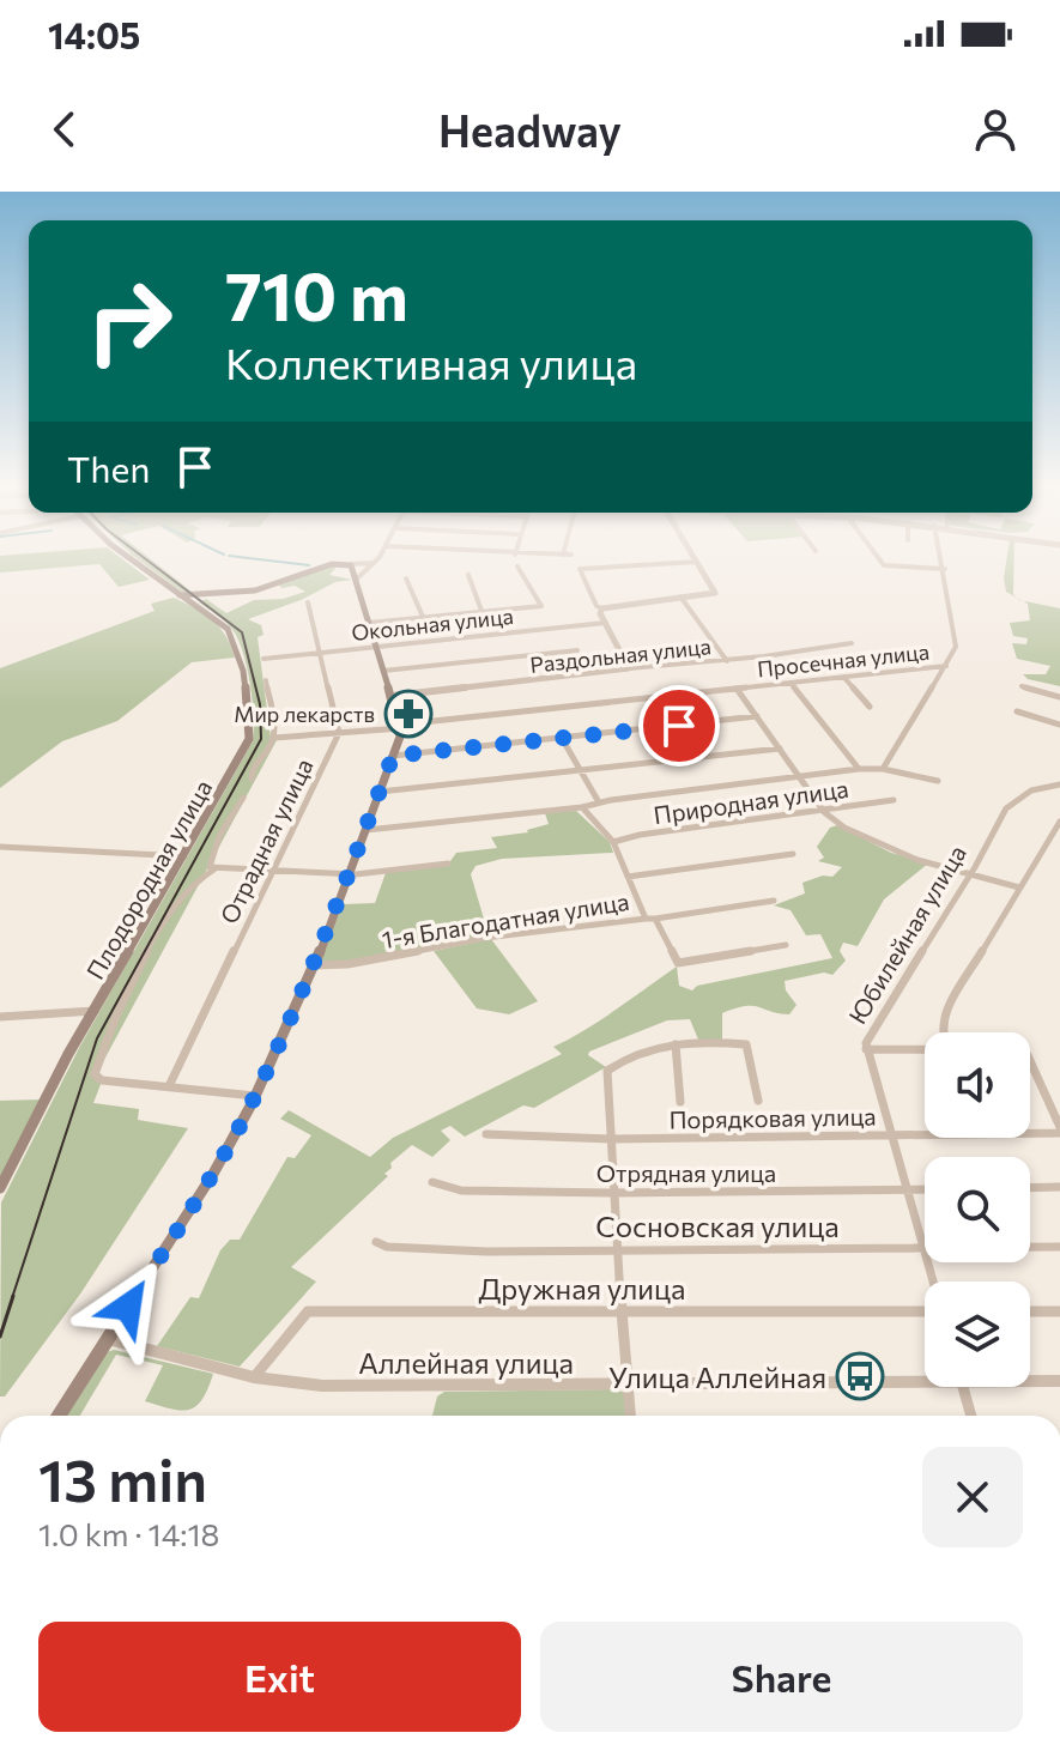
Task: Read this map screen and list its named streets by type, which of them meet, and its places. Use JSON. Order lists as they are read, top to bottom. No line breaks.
{"streets":{"main road":["Плодородная улица"],"street":["Окольная улица","Раздольная улица","Просечная улица","Природная улица","Отрадная улица","1-я Благодатная улица","Юбилейная улица","Порядковая улица","Отрядная улица","Сосновская улица","Дружная улица","Аллейная улица"]},"crossings":[["Просечная улица","Отрадная улица"],["Юбилейная улица","Порядковая улица"],["Юбилейная улица","Отрядная улица"],["Юбилейная улица","Сосновская улица"],["Дружная улица","Аллейная улица"]],"places":{"pharmacy":["Мир лекарств"],"bus stop":["Улица Аллейная"]},"page":{"status":"14:05","header":"Headway","turn":["710 m","Коллективная улица"],"then":"Then","heading":["13 min","1.0 km · 14:18"],"buttons":["Exit","Share"]}}
